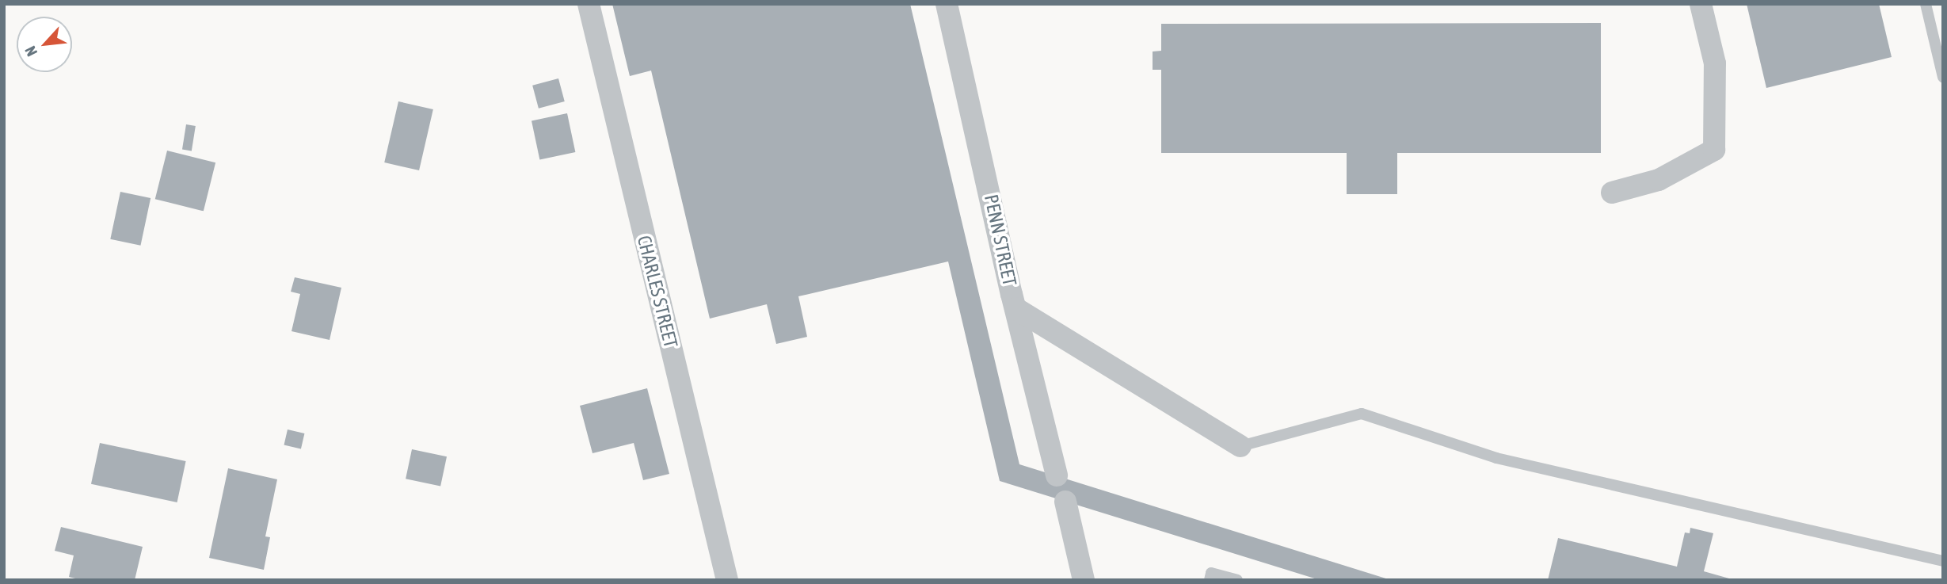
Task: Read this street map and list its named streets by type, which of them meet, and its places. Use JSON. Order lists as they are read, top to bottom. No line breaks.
{"streets":{"street":["PENN STREET","CHARLES STREET"]},"north":"bottom left"}
